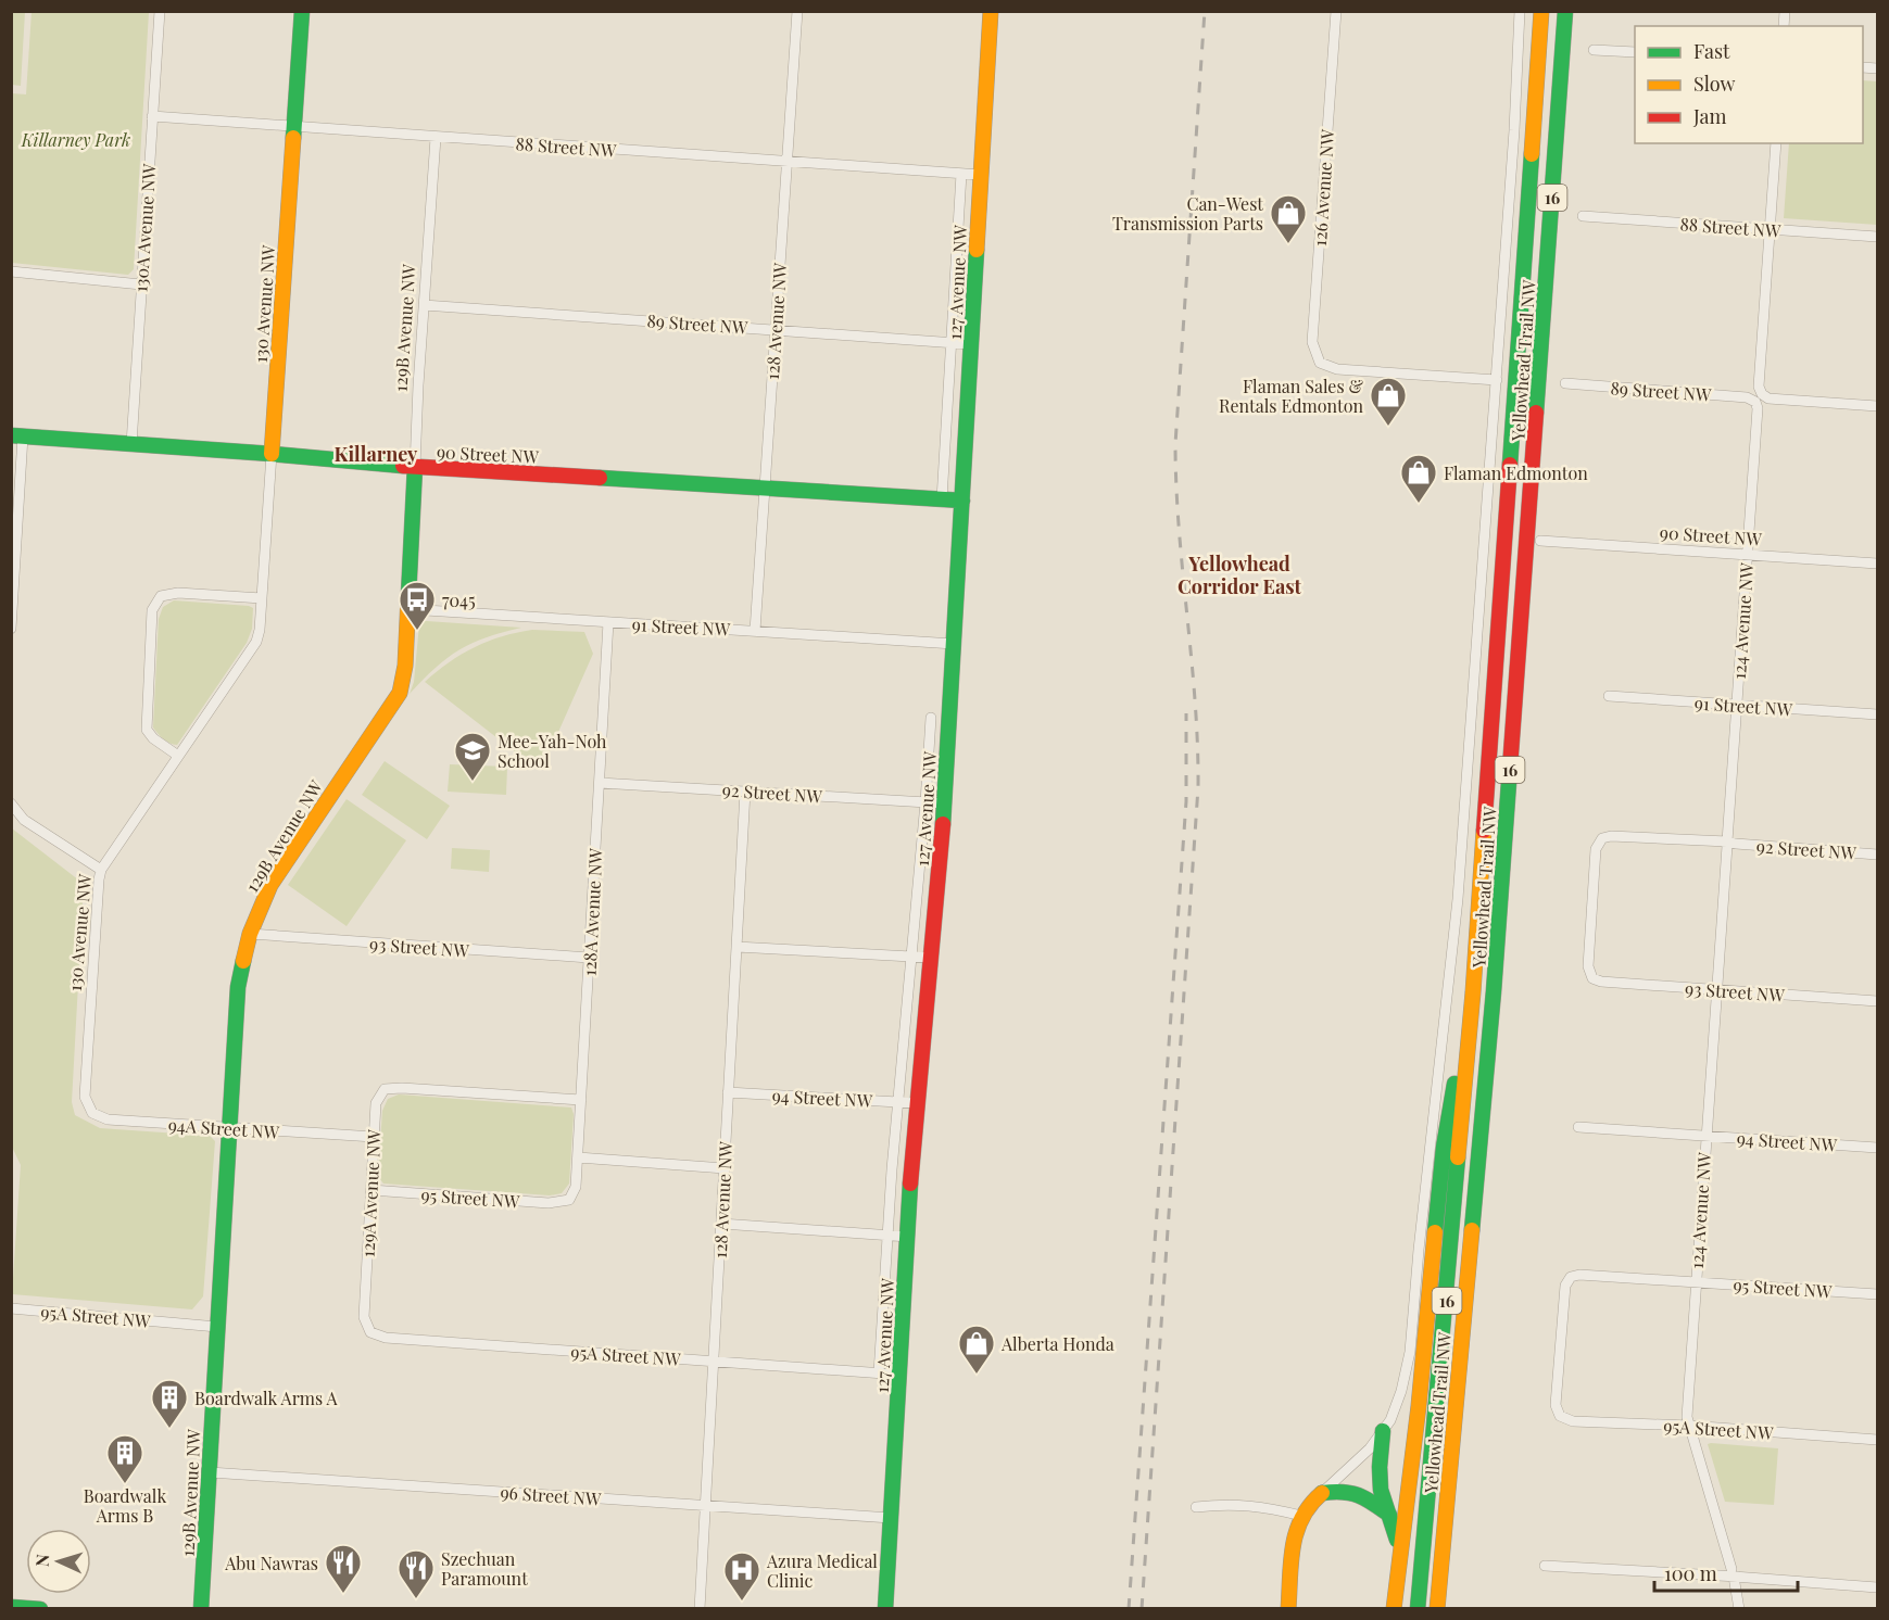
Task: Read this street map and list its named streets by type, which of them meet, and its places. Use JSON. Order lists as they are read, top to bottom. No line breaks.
{"streets":{"main road":["16","127 Avenue NW","130 Avenue NW","129B Avenue NW","Yellowhead Trail NW","90 Street NW"],"street":["88 Street NW","126 Avenue NW","130A Avenue NW","128 Avenue NW","89 Street NW","124 Avenue NW","91 Street NW","92 Street NW","128A Avenue NW","93 Street NW","94 Street NW","94A Street NW","129A Avenue NW","95 Street NW","95A Street NW","96 Street NW"]},"crossings":[["88 Street NW","130A Avenue NW"],["88 Street NW","127 Avenue NW"],["88 Street NW","130 Avenue NW"],["88 Street NW","128 Avenue NW"],["88 Street NW","129B Avenue NW"],["88 Street NW","124 Avenue NW"],["126 Avenue NW","Yellowhead Trail NW"],["130A Avenue NW","90 Street NW"],["127 Avenue NW","89 Street NW"],["127 Avenue NW","90 Street NW"],["127 Avenue NW","91 Street NW"],["127 Avenue NW","92 Street NW"],["127 Avenue NW","94 Street NW"],["127 Avenue NW","95A Street NW"],["127 Avenue NW","96 Street NW"],["130 Avenue NW","90 Street NW"],["130 Avenue NW","94A Street NW"],["128 Avenue NW","89 Street NW"],["128 Avenue NW","90 Street NW"],["128 Avenue NW","91 Street NW"],["128 Avenue NW","92 Street NW"],["128 Avenue NW","94 Street NW"],["128 Avenue NW","95A Street NW"],["128 Avenue NW","96 Street NW"],["89 Street NW","129B Avenue NW"],["89 Street NW","124 Avenue NW"],["129B Avenue NW","90 Street NW"],["129B Avenue NW","91 Street NW"],["129B Avenue NW","93 Street NW"],["129B Avenue NW","94A Street NW"],["129B Avenue NW","95A Street NW"],["129B Avenue NW","96 Street NW"],["90 Street NW","124 Avenue NW"],["124 Avenue NW","91 Street NW"],["124 Avenue NW","92 Street NW"],["124 Avenue NW","93 Street NW"],["124 Avenue NW","94 Street NW"],["124 Avenue NW","95 Street NW"],["124 Avenue NW","95A Street NW"],["91 Street NW","128A Avenue NW"],["92 Street NW","128A Avenue NW"],["92 Street NW","93 Street NW"],["128A Avenue NW","93 Street NW"],["128A Avenue NW","129A Avenue NW"],["128A Avenue NW","95 Street NW"],["94A Street NW","129A Avenue NW"],["129A Avenue NW","95 Street NW"],["129A Avenue NW","95A Street NW"],["95 Street NW","95A Street NW"]],"districts":["Killarney","Yellowhead Corridor East"],"parks":["Killarney Park"],"places":{"shop":["Can-West Transmission Parts","Flaman Sales & Rentals Edmonton","Flaman Edmonton","Alberta Honda"],"bus stop":["7045"],"school or university":["Mee-Yah-Noh School"],"building":["Boardwalk Arms A","Boardwalk Arms B"],"restaurant":["Abu Nawras","Szechuan Paramount"],"hospital":["Azura Medical Clinic"]},"legend":["Fast","Slow","Jam"],"scale_bar":"100 m","north":"left"}
